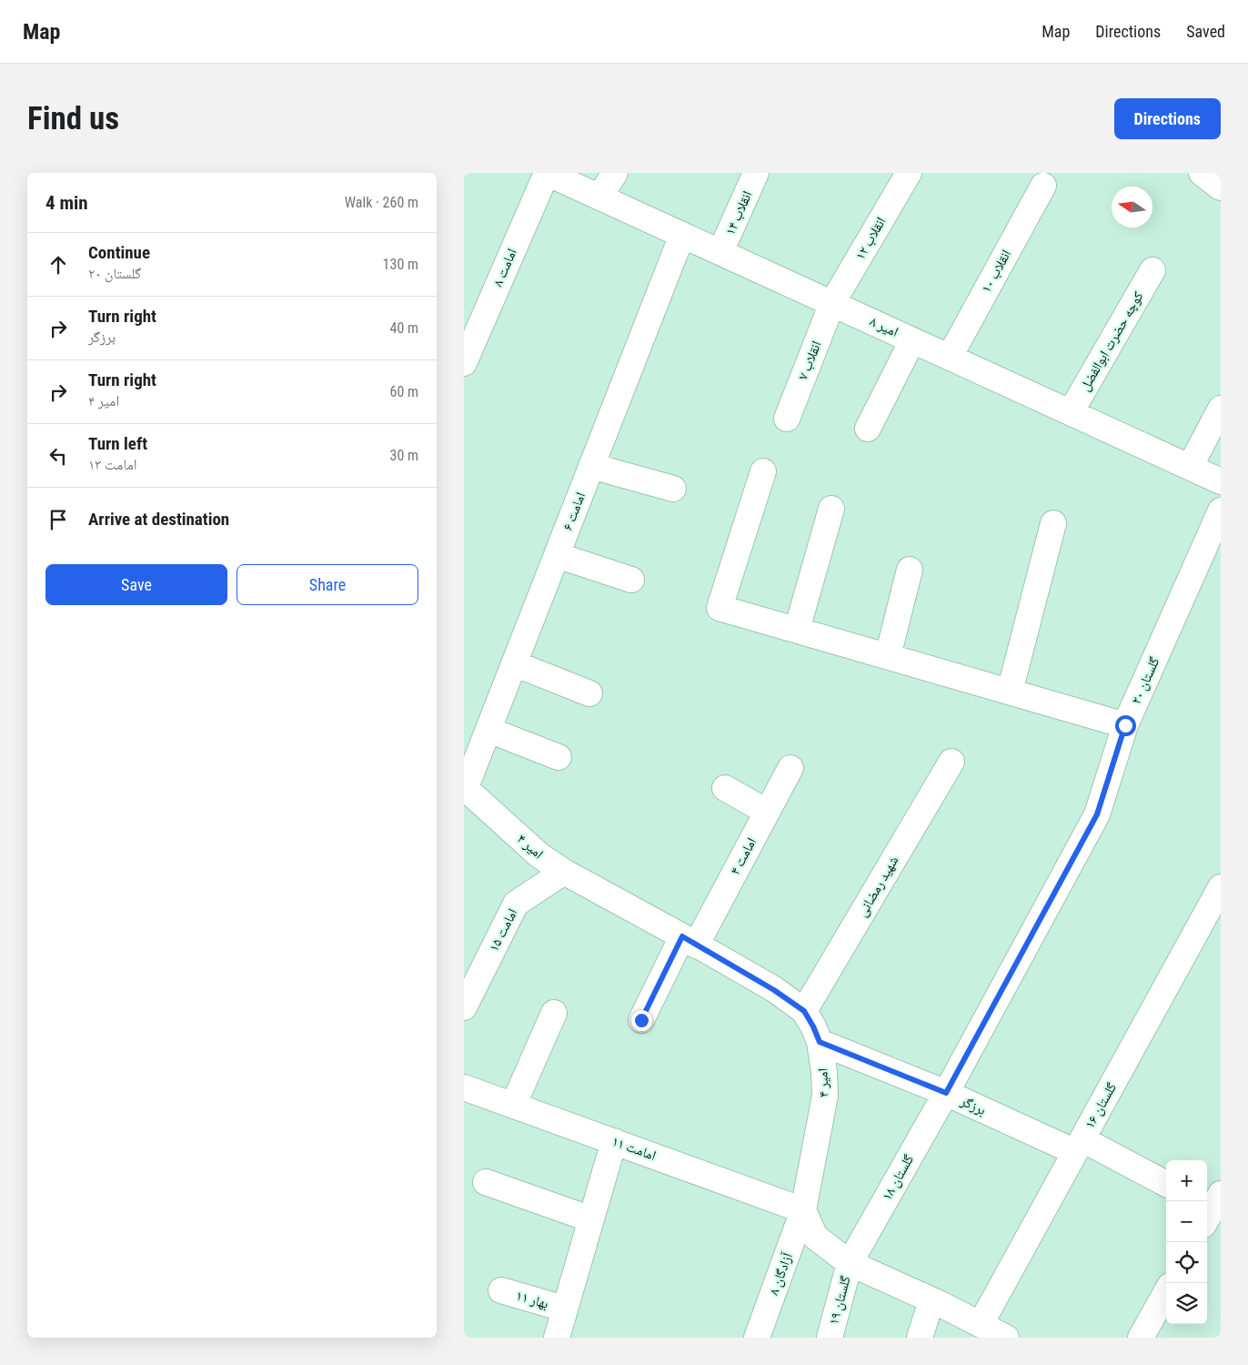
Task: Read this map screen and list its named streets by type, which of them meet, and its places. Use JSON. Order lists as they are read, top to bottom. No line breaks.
{"streets":{"street":["انقلاب ۱۴","انقلاب ۱۲","امامت ۸","انقلاب ۱۰","امیر ۸","کوچه حضرت ابوالفضل","انقلاب ۷","امامت ۶","گلستان ۲۰","امیر ۴","امامت ۴","شهید رمضانی","امامت ۱۵","برزگر","گلستان ۱۶","امامت ۱۱","گلستان ۱۸","آزادگان ۸","بهار ۱۱","گلستان ۱۹"]},"crossings":[["انقلاب ۱۴","امیر ۸"],["انقلاب ۱۲","امیر ۸"],["انقلاب ۱۲","انقلاب ۷"],["امامت ۸","امیر ۸"],["انقلاب ۱۰","امیر ۸"],["امیر ۸","کوچه حضرت ابوالفضل"],["امیر ۸","انقلاب ۷"],["امیر ۸","امامت ۶"],["امامت ۶","امیر ۴"],["گلستان ۲۰","برزگر"],["گلستان ۲۰","گلستان ۱۸"],["امیر ۴","امامت ۴"],["امیر ۴","شهید رمضانی"],["امیر ۴","امامت ۱۵"],["امیر ۴","برزگر"],["امیر ۴","امامت ۱۱"],["امیر ۴","آزادگان ۸"],["برزگر","گلستان ۱۶"],["برزگر","گلستان ۱۸"],["امامت ۱۱","آزادگان ۸"],["گلستان ۱۸","گلستان ۱۹"]],"north":"left","page":{"header":"Map","nav":["Map","Directions","Saved"],"buttons":["Directions",["Save","Share"]],"title":"Find us","heading":["4 min","Walk · 260 m"],"list":[["Continue","گلستان ۲۰","130 m"],["Turn right","برزگر","40 m"],["Turn right","امیر ۴","60 m"],["Turn left","امامت ۱۳","30 m"],"Arrive at destination"],"map_buttons":["+","−"]}}
